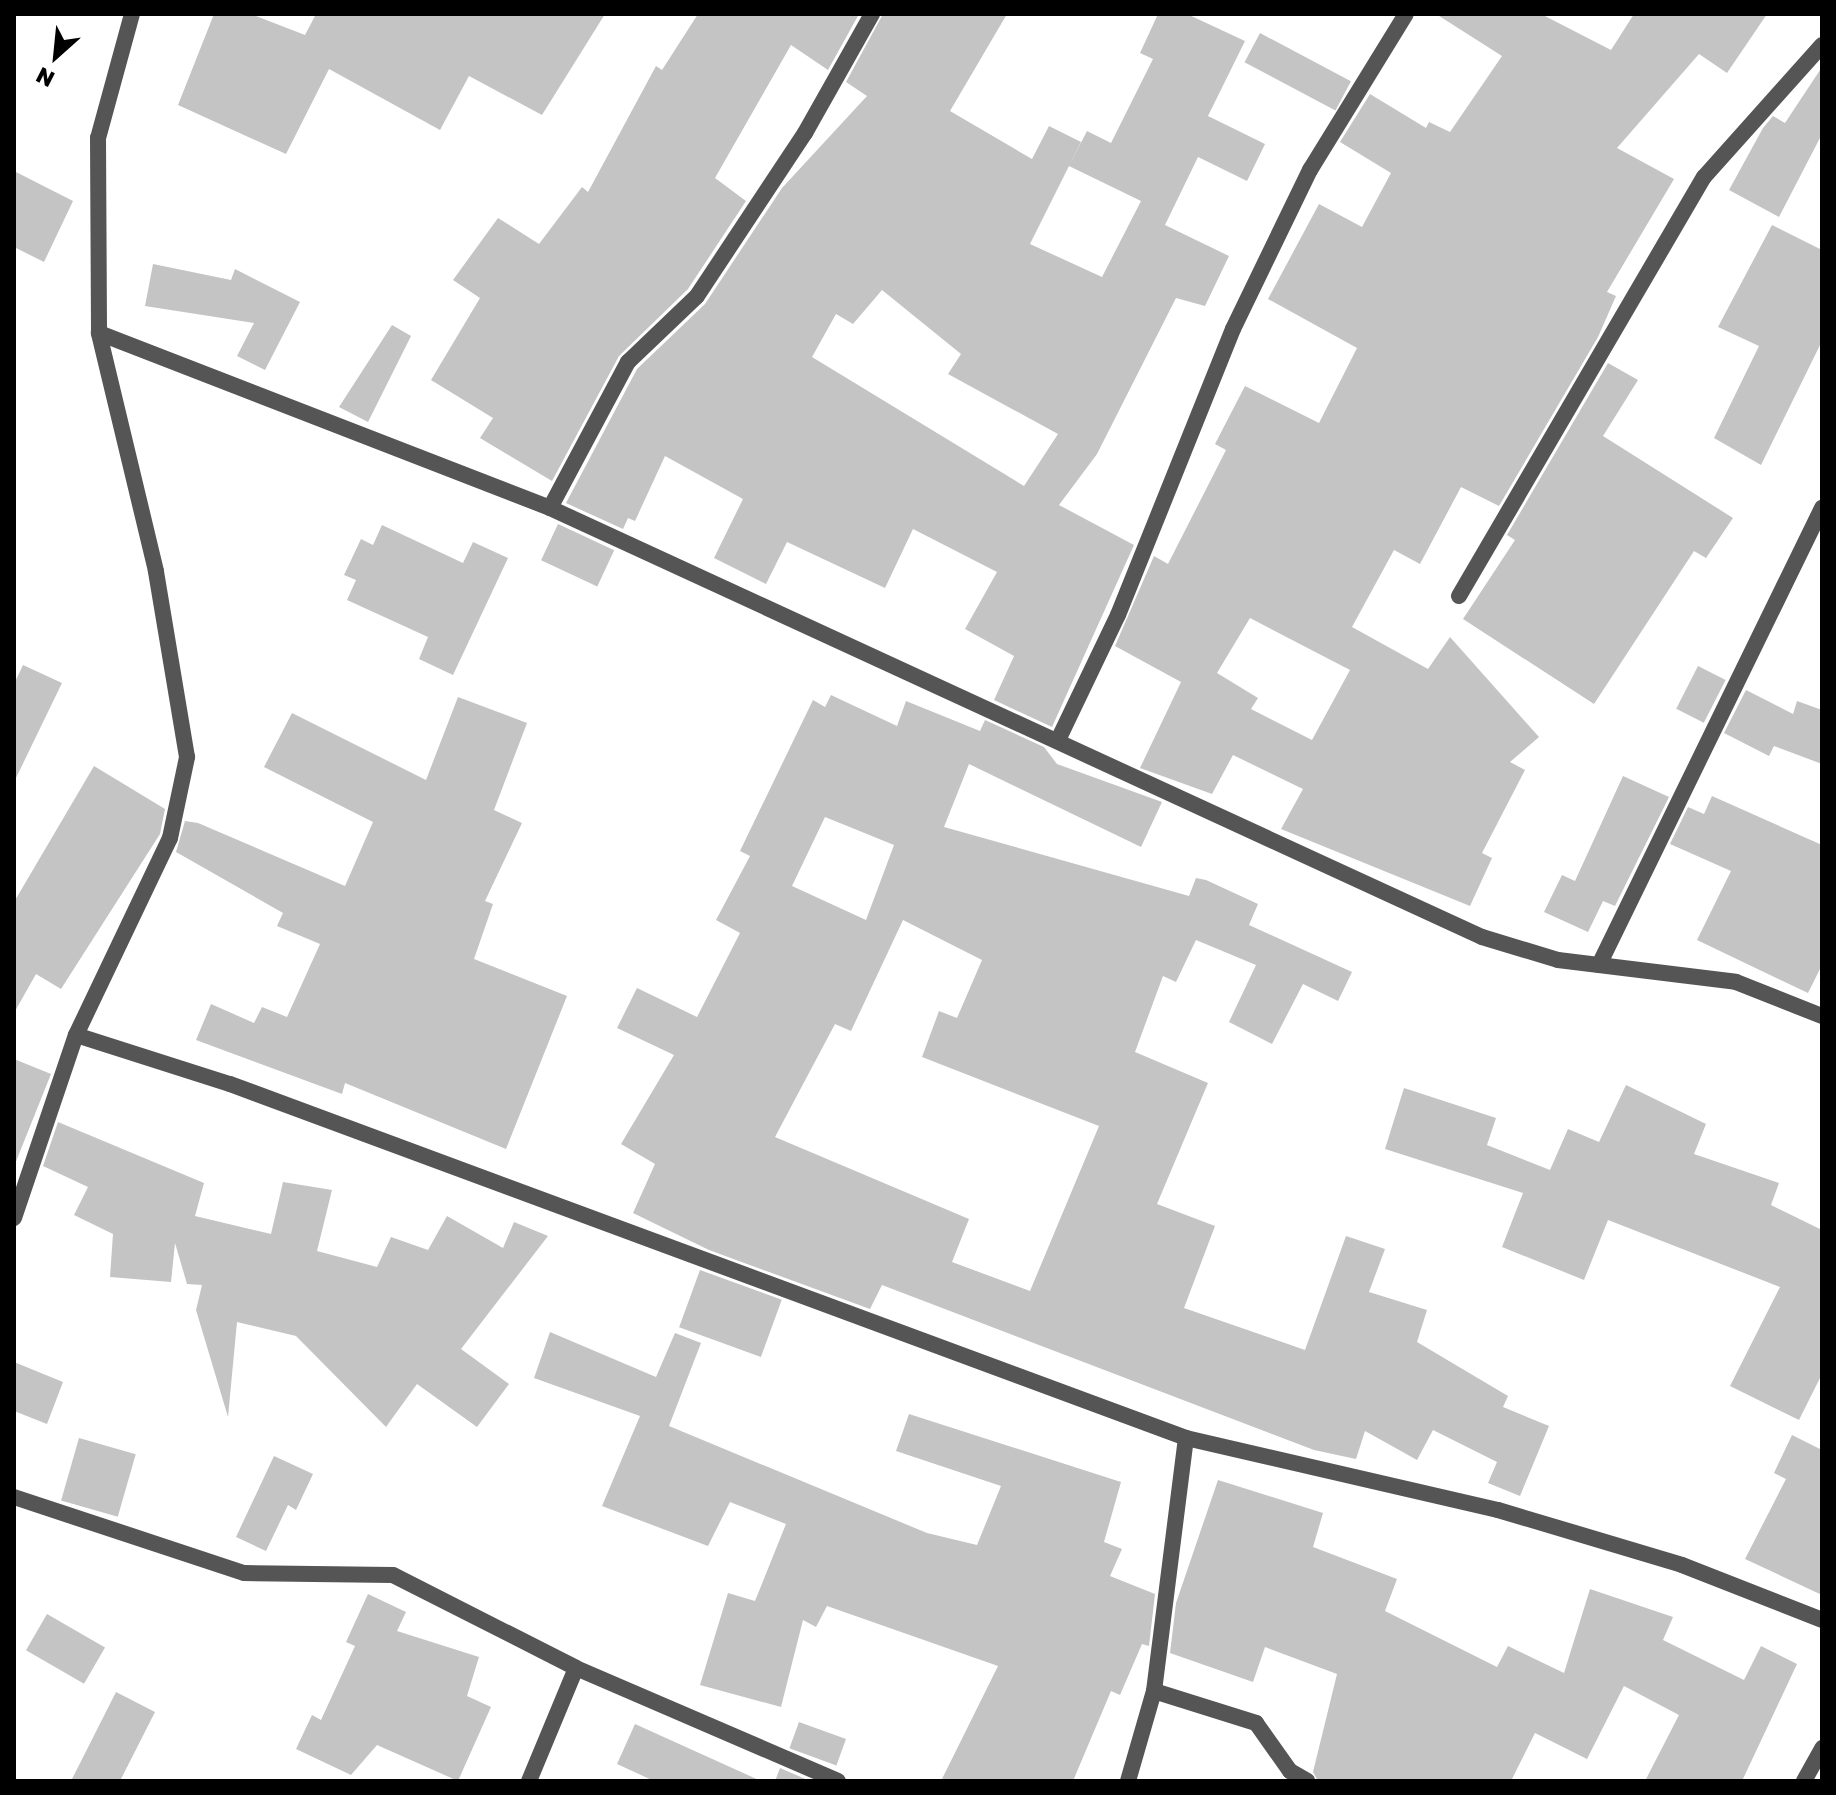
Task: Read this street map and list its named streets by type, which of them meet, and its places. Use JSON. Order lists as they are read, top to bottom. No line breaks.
{"north":"bottom left"}
